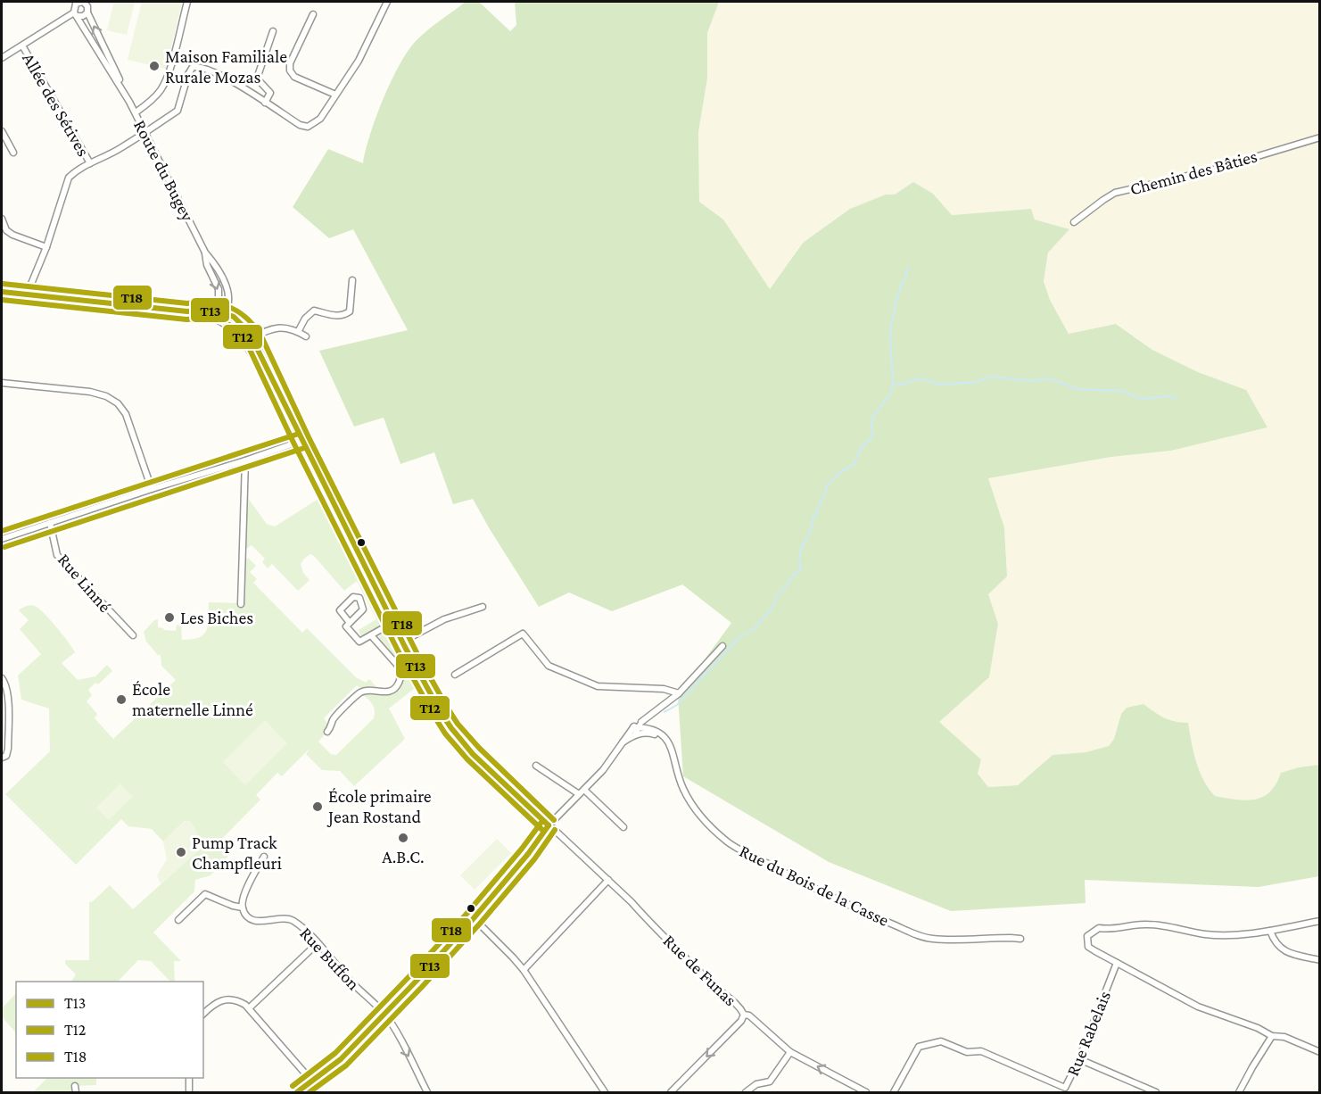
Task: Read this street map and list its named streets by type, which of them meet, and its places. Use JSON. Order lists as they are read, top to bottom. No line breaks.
{"streets":{"street":["Allée des Sétives","Route du Bugey","Chemin des Bâties","Rue Linné","Rue du Bois de la Casse","Rue Buffon","Rue de Funas","Rue Rabelais"]},"places":["Maison Familiale Rurale Mozas","Les Biches","École maternelle Linné","École primaire Jean Rostand","A.B.C.","Pump Track Champfleuri"],"lines":["transit line T18","transit line T13","transit line T12"],"legend":["T13","T12","T18"]}
